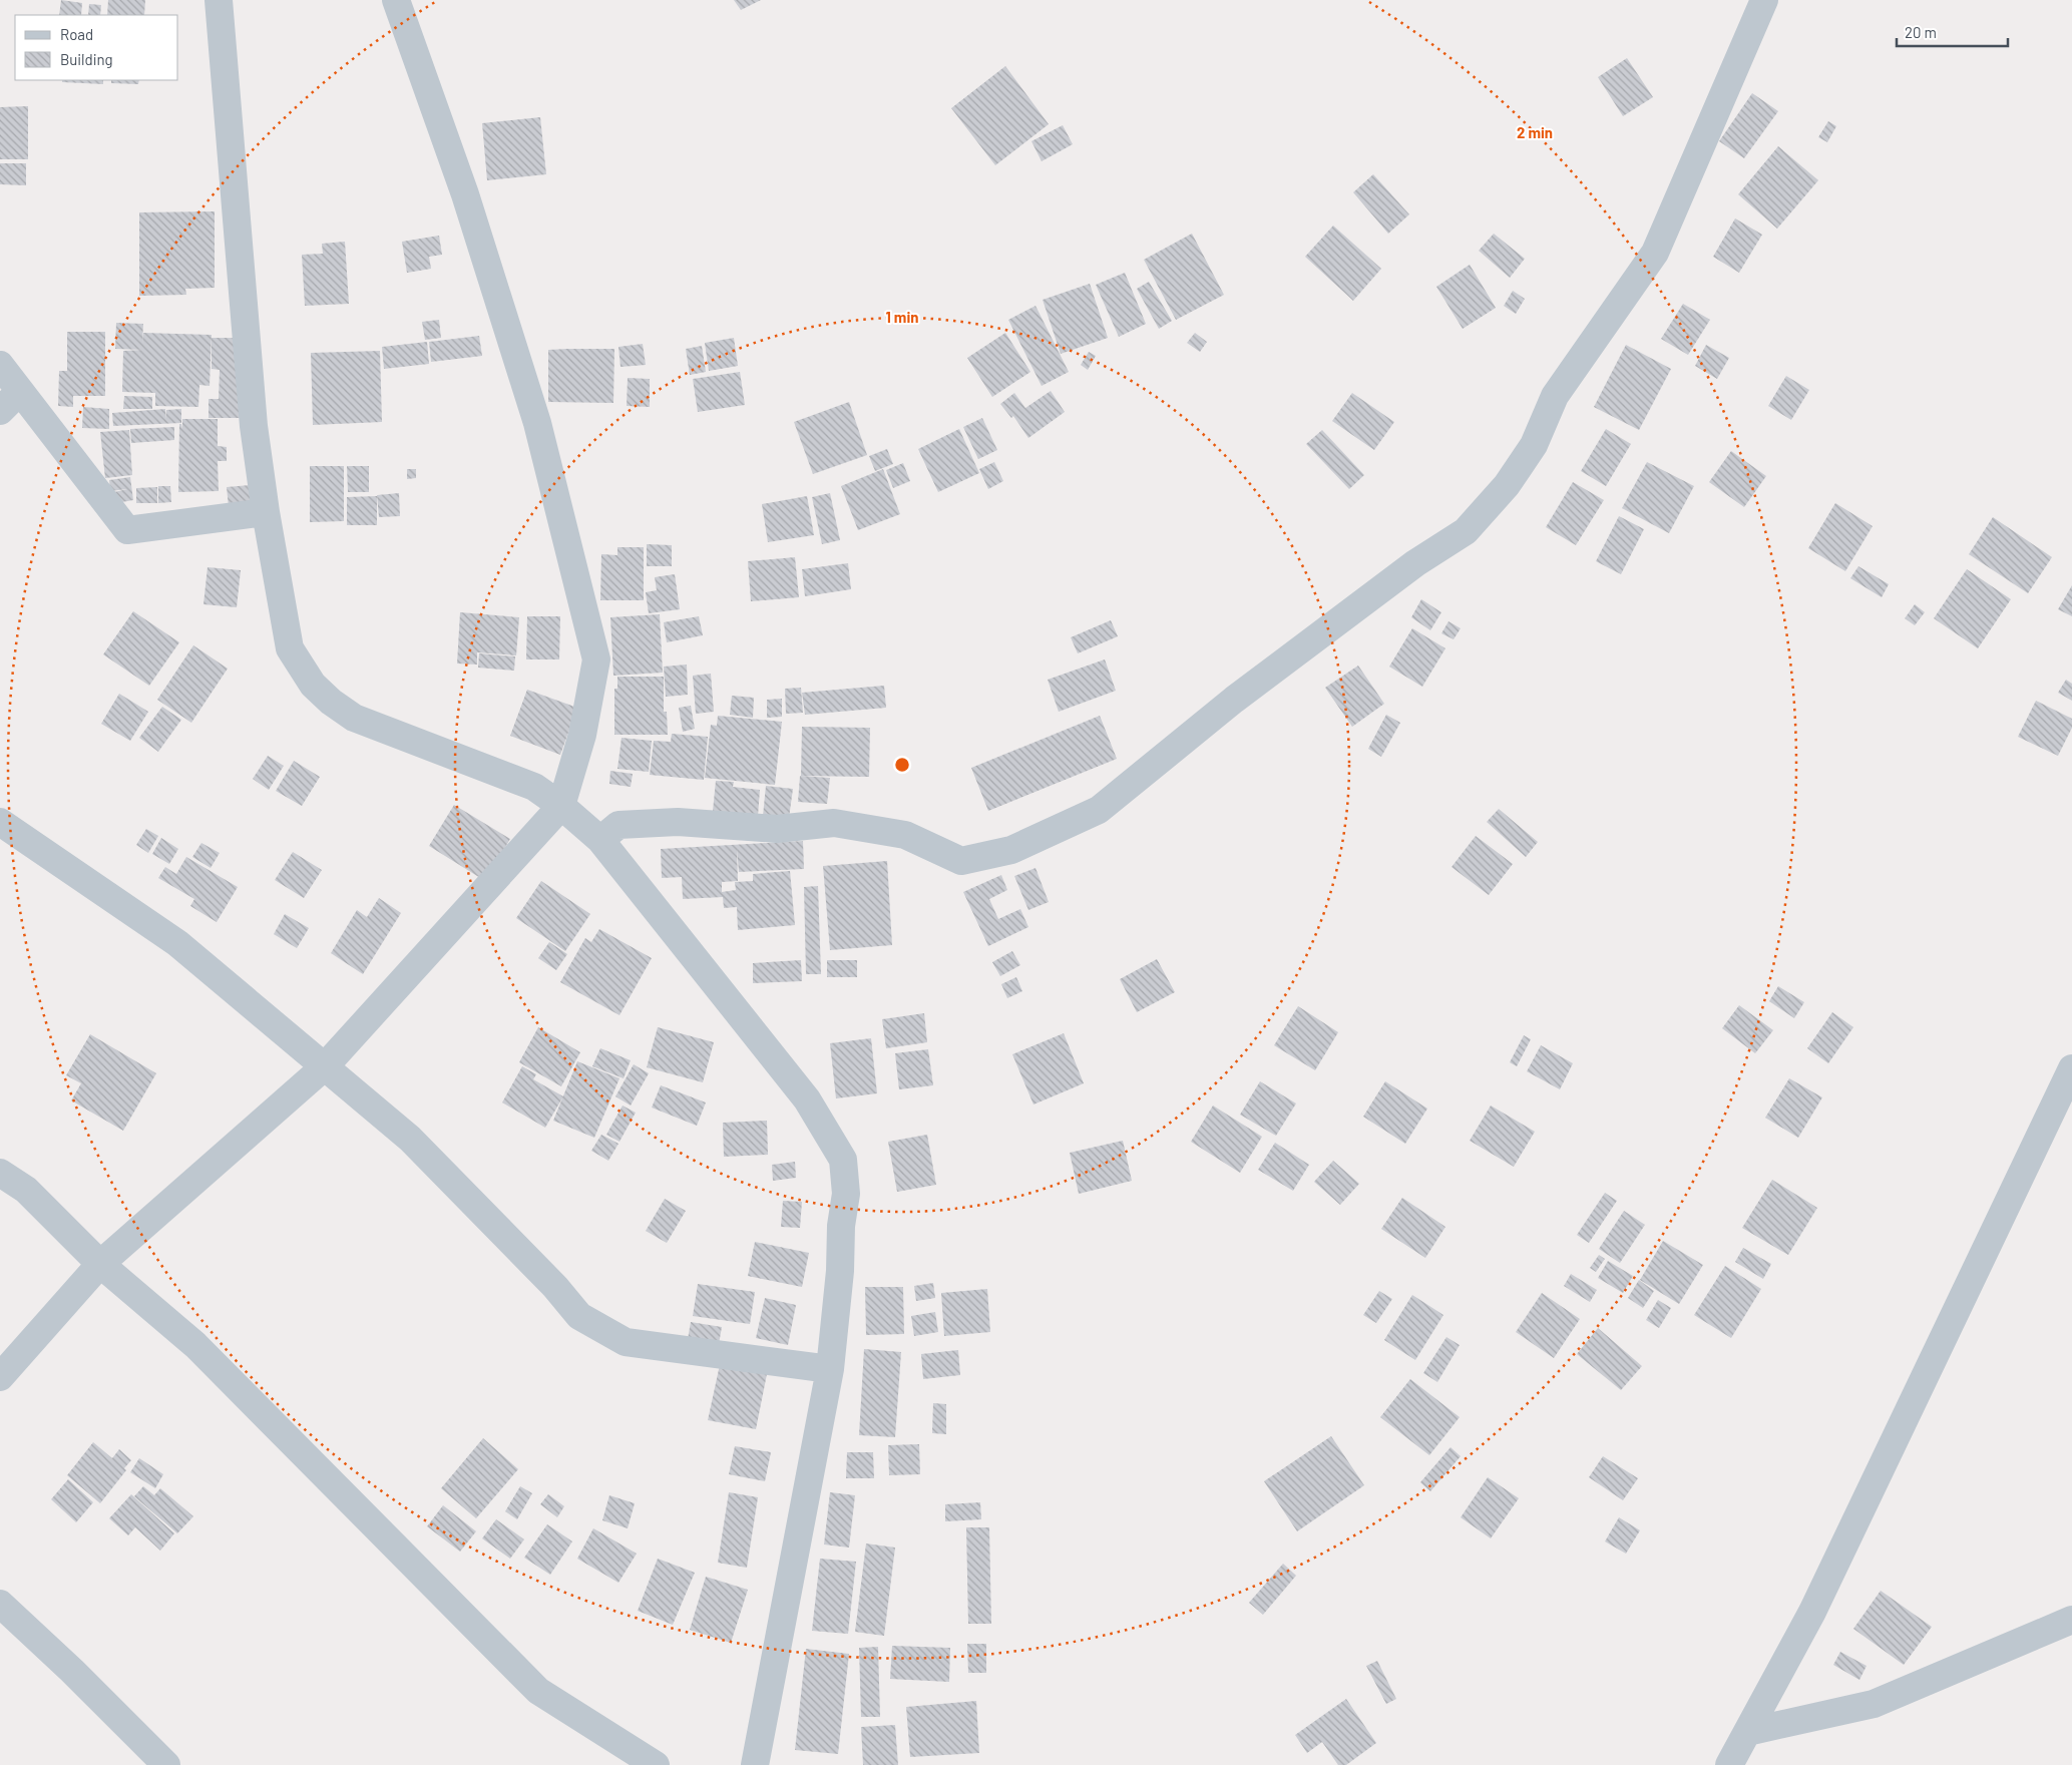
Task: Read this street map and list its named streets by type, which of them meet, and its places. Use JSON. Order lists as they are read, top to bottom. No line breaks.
{"legend":["Road","Building"],"scale_bar":"20 m","rings":["2 min","1 min"]}
